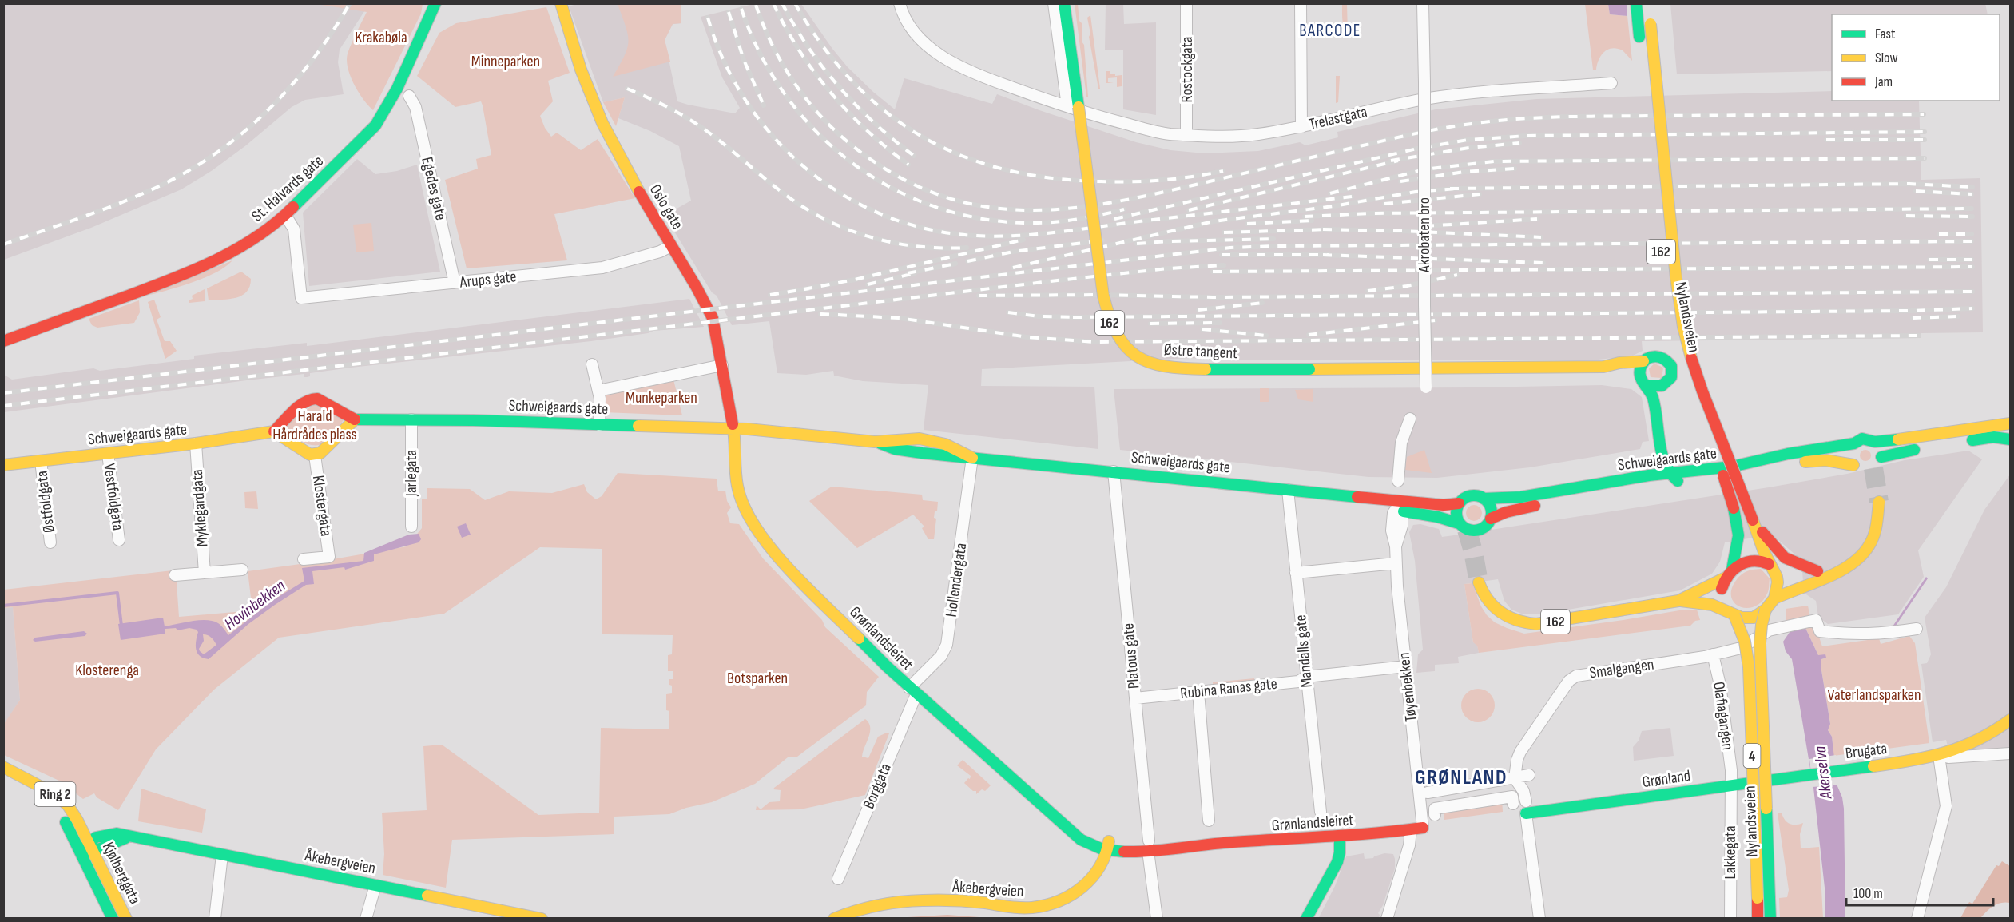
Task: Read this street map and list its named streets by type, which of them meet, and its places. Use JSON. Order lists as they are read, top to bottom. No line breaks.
{"streets":{"main road":["St. Halvards gate","Oslo gate","162","Nylandsveien","Østre tangent","Schweigaards gate","Grønlandsleiret","Brugata","4","Grønland","Ring 2","Åkebergveien","Kjølberggata"],"street":["Rostockgata","Trelastgata","Egedes gate","Akrobaten bro","Arups gate","Jarlegata","Vestfoldgata","Østfoldgata","Klostergata","Myklegardgata","Hollendergata","Mandalls gate","Platous gate","Smalgangen","Tøyenbekken","Rubina Ranas gate","Olafiagangen","Borggata","Lakkegata"]},"crossings":[["Rostockgata","Trelastgata"],["St. Halvards gate","Arups gate"],["Egedes gate","Arups gate"],["Oslo gate","Arups gate"],["Oslo gate","Schweigaards gate"],["Oslo gate","Grønlandsleiret"],["162","Nylandsveien"],["162","Østre tangent"],["Schweigaards gate","Jarlegata"],["Schweigaards gate","Vestfoldgata"],["Schweigaards gate","Østfoldgata"],["Schweigaards gate","Myklegardgata"],["Schweigaards gate","Hollendergata"],["Schweigaards gate","Grønlandsleiret"],["Schweigaards gate","Mandalls gate"],["Schweigaards gate","Platous gate"],["Schweigaards gate","Tøyenbekken"],["Hollendergata","Grønlandsleiret"],["Hollendergata","Borggata"],["Grønlandsleiret","Platous gate"],["Grønlandsleiret","Tøyenbekken"],["Grønlandsleiret","Borggata"],["Grønlandsleiret","Åkebergveien"],["Mandalls gate","Rubina Ranas gate"],["Platous gate","Rubina Ranas gate"],["Smalgangen","Olafiagangen"],["Tøyenbekken","Rubina Ranas gate"],["Olafiagangen","Grønland"],["Olafiagangen","Lakkegata"],["Brugata","Grønland"],["Grønland","Lakkegata"],["Ring 2","Åkebergveien"],["Ring 2","Kjølberggata"],["Åkebergveien","Kjølberggata"]],"districts":["BARCODE","GRØNLAND"],"water":["Hovinbekken","Akerselva"],"parks":["Krakabøla","Minneparken","Munkeparken","Harald Hårdrådes plass","Klosterenga","Botsparken","Vaterlandsparken"],"legend":["Fast","Slow","Jam"],"scale_bar":"100 m"}
